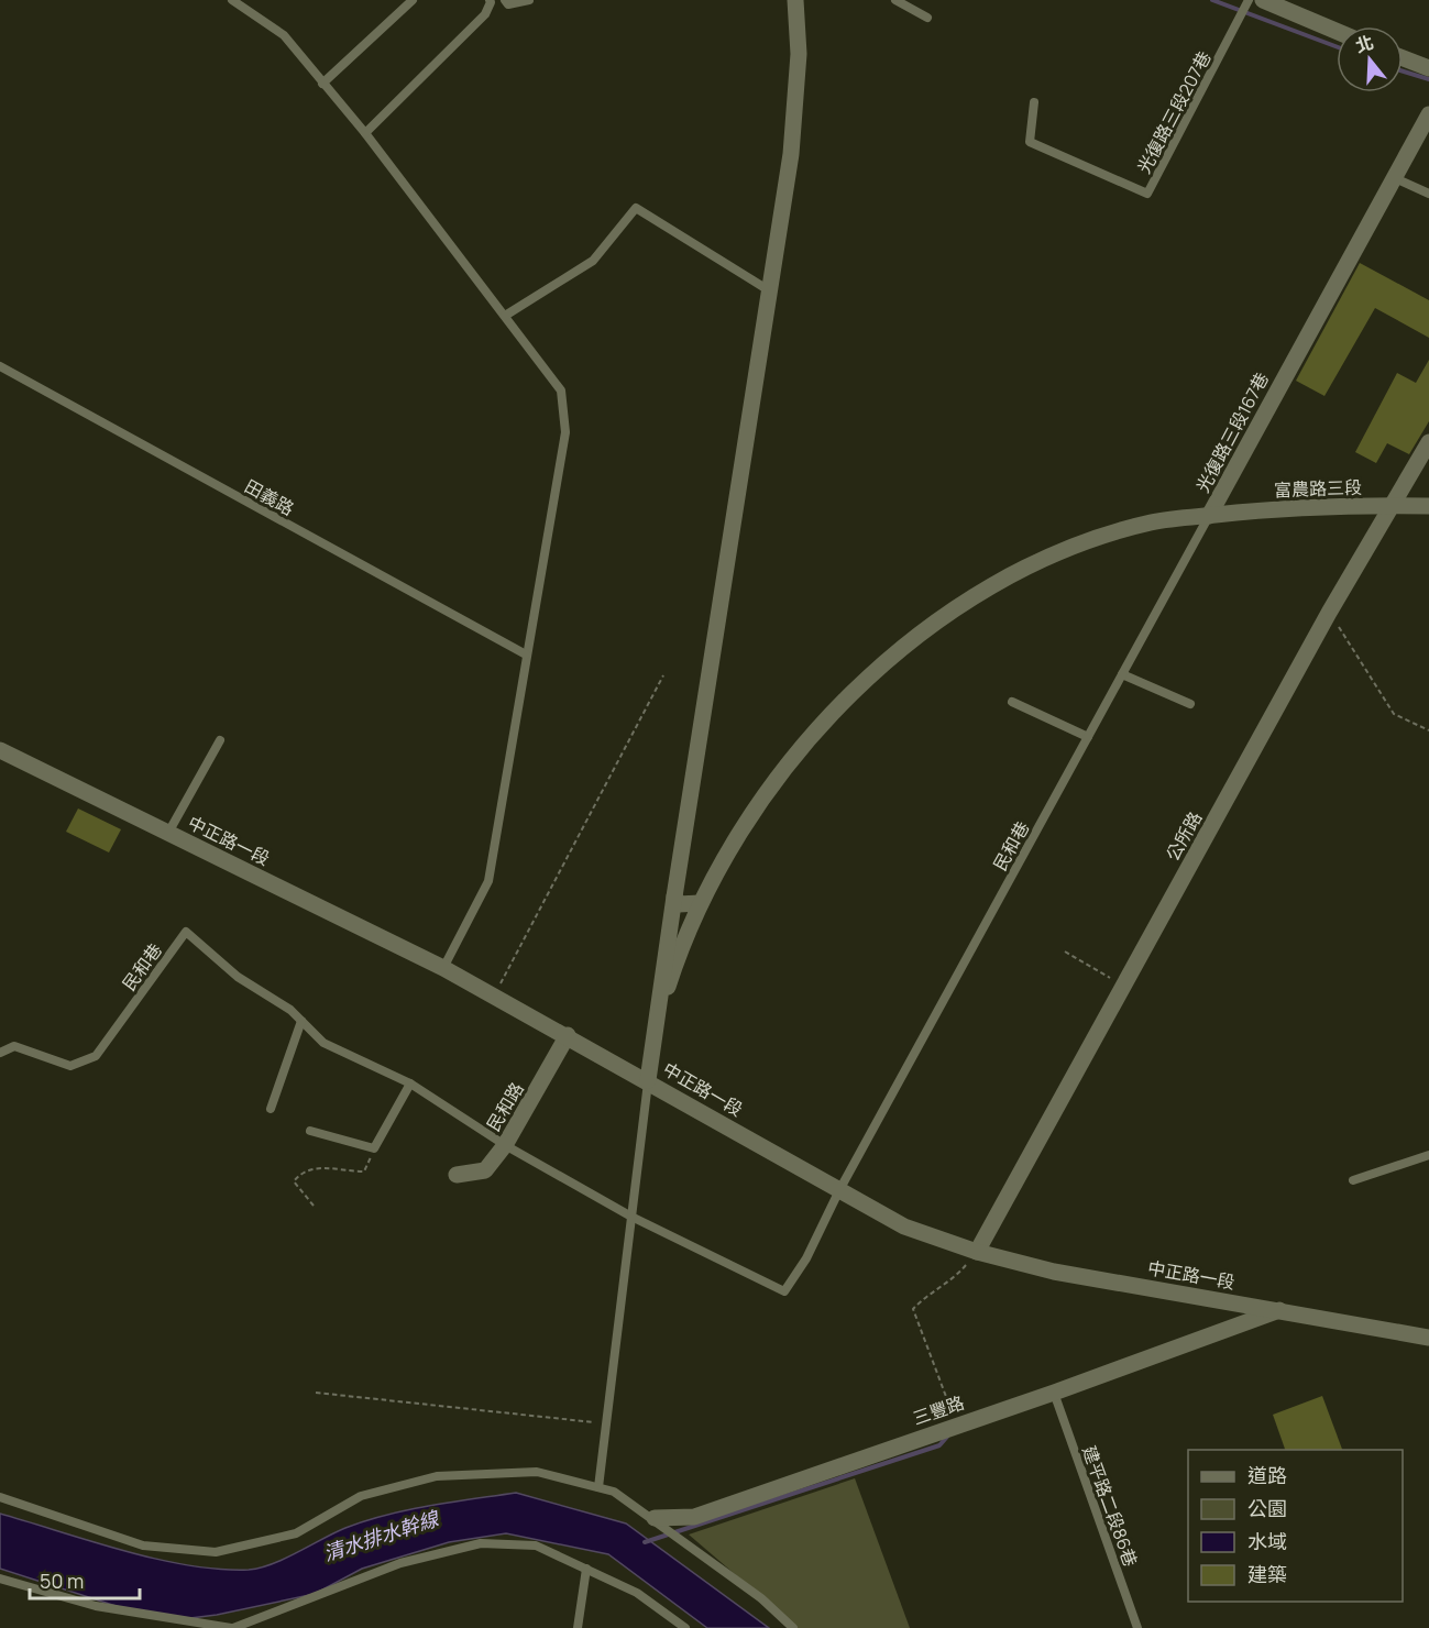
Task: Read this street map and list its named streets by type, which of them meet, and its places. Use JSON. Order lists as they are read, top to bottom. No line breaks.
{"streets":{"street":["光復路三段167巷","富農路三段","公所路","中正路一段","民和路","三豐路"],"lane":["光復路三段207巷","田義路","民和巷","建平路二段86巷"]},"crossings":[["光復路三段167巷","富農路三段"],["光復路三段167巷","民和巷"],["富農路三段","公所路"],["富農路三段","民和巷"],["公所路","中正路一段"],["中正路一段","民和巷"],["中正路一段","民和路"],["中正路一段","三豐路"],["民和巷","民和路"],["三豐路","建平路二段86巷"]],"water":["清水排水幹線"],"legend":["道路","公園","水域","建築"],"scale_bar":"50 m","north":"top"}
